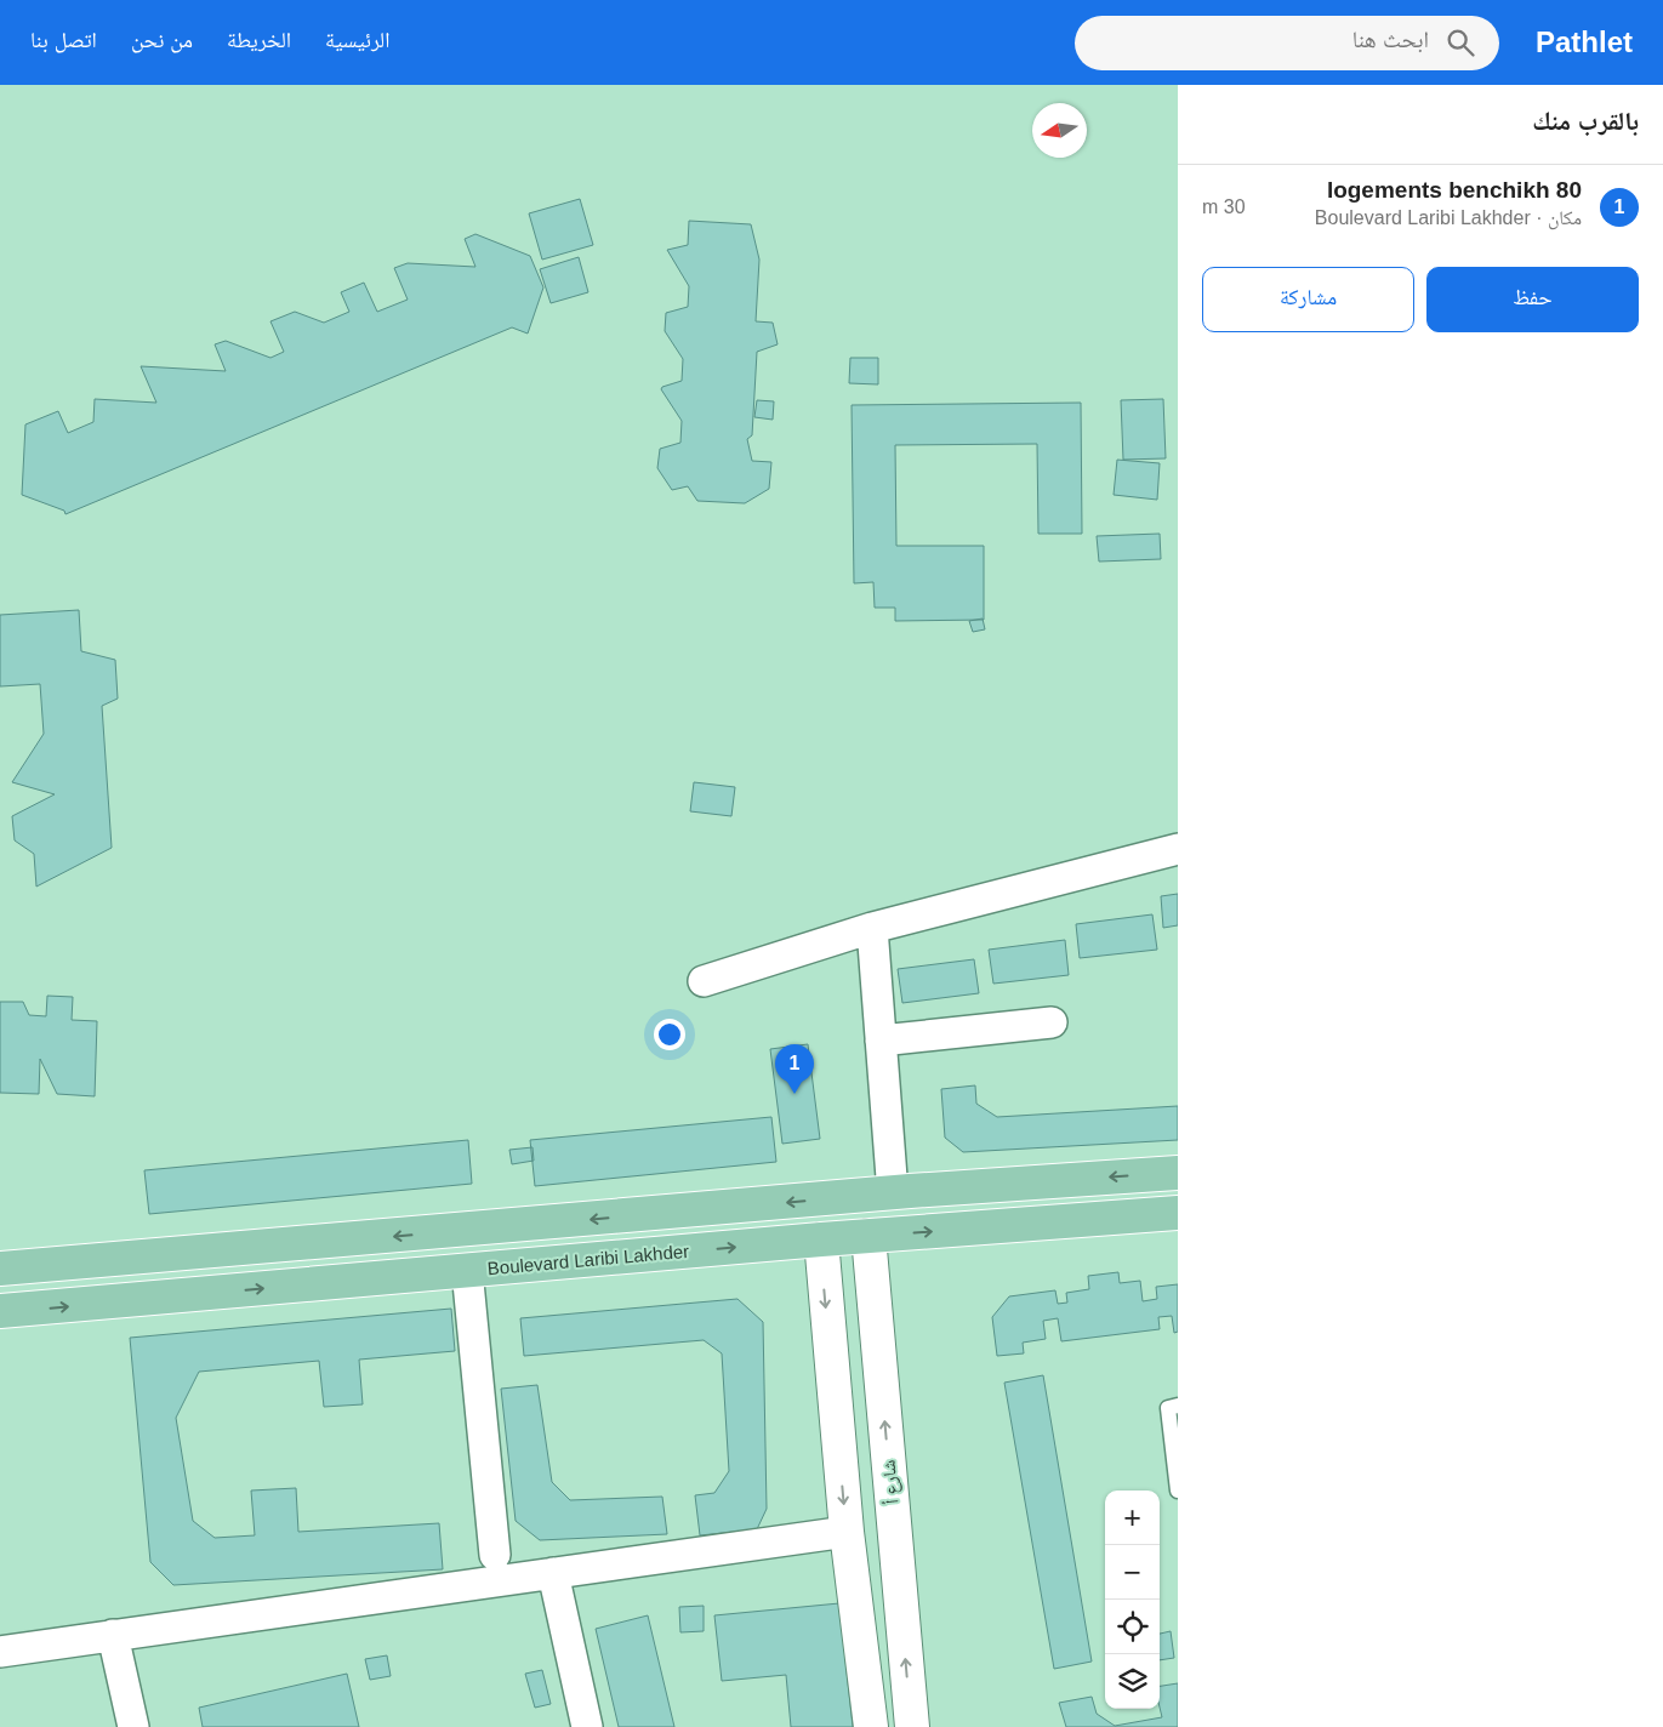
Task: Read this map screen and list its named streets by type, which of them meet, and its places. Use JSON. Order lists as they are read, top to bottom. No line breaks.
{"streets":{"main road":["Boulevard Laribi Lakhder"],"street":["شارع أ"]},"crossings":[["Boulevard Laribi Lakhder","شارع أ"]],"north":"left","page":{"header":"Pathlet","search":"ابحث هنا","nav":["الرئيسية","الخريطة","من نحن","اتصل بنا"],"heading":"بالقرب منك","list":[{"mark":"1","name":"80 logements benchikh","note":"مكان · Boulevard Laribi Lakhder","value":"30 m"}],"buttons":["حفظ","مشاركة"],"pins":"1","map_buttons":["+","−"]}}
